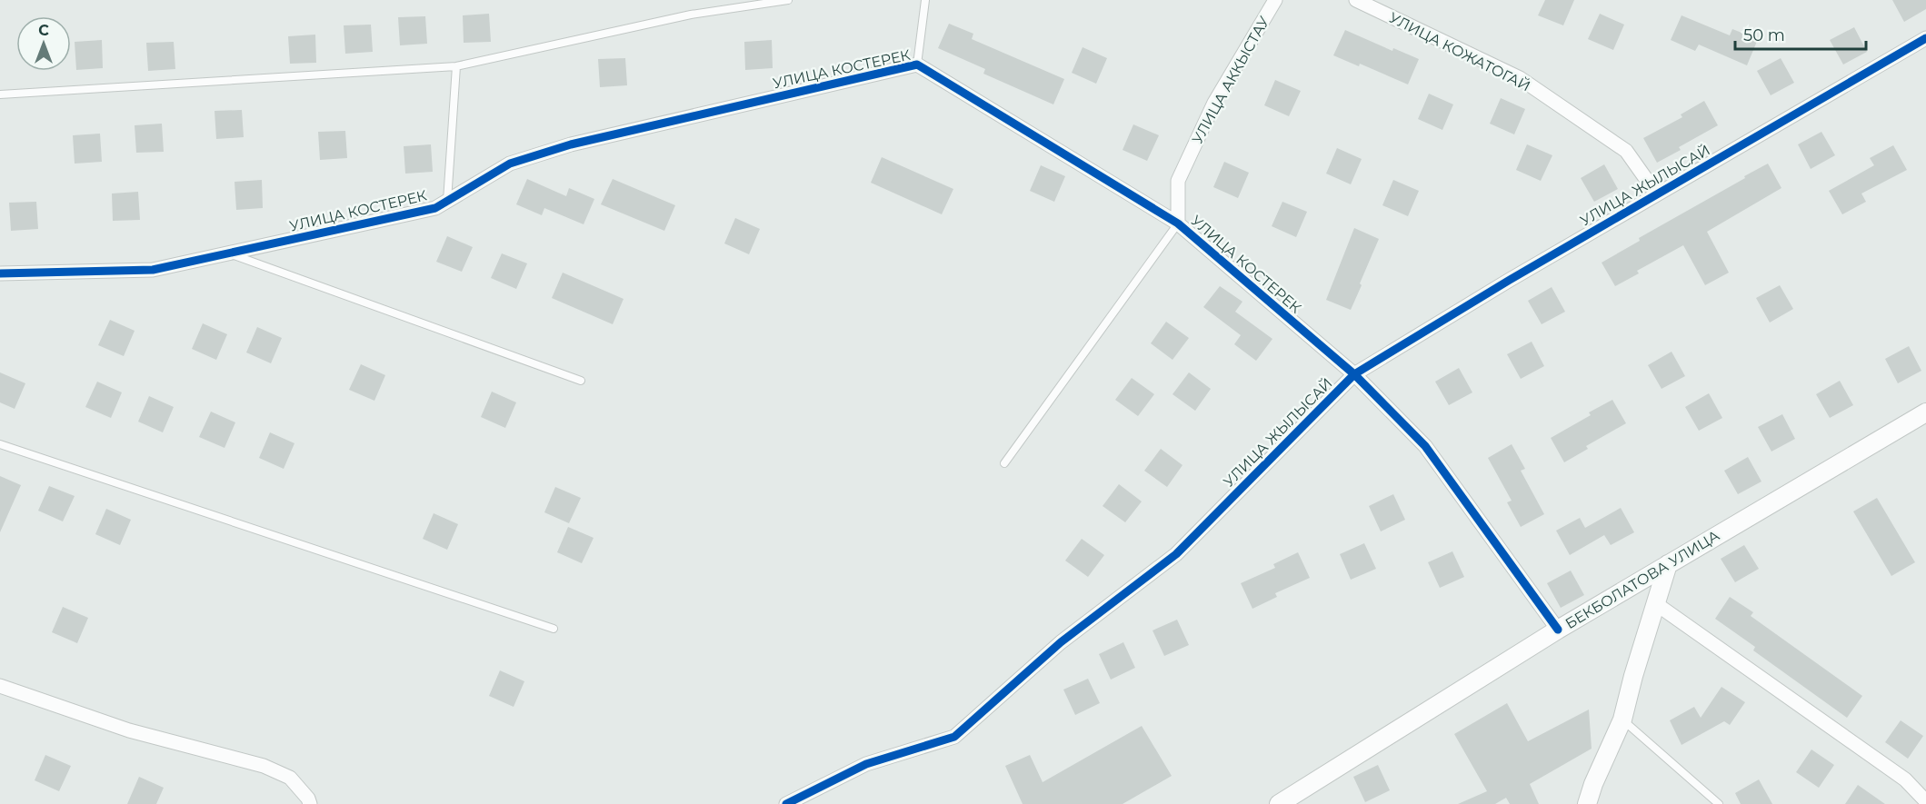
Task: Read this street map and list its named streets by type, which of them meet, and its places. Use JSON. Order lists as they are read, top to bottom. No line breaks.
{"streets":{"street":["УЛИЦА КОЖАТОГАЙ","УЛИЦА КОСТЕРЕК","УЛИЦА АККЫСТАУ","УЛИЦА ЖЫЛЫСАЙ","БЕКБОЛАТОВА УЛИЦА"]},"crossings":[["УЛИЦА КОЖАТОГАЙ","УЛИЦА ЖЫЛЫСАЙ"],["УЛИЦА КОСТЕРЕК","УЛИЦА АККЫСТАУ"],["УЛИЦА КОСТЕРЕК","УЛИЦА ЖЫЛЫСАЙ"],["УЛИЦА КОСТЕРЕК","БЕКБОЛАТОВА УЛИЦА"]],"scale_bar":"50 m","north":"top"}
